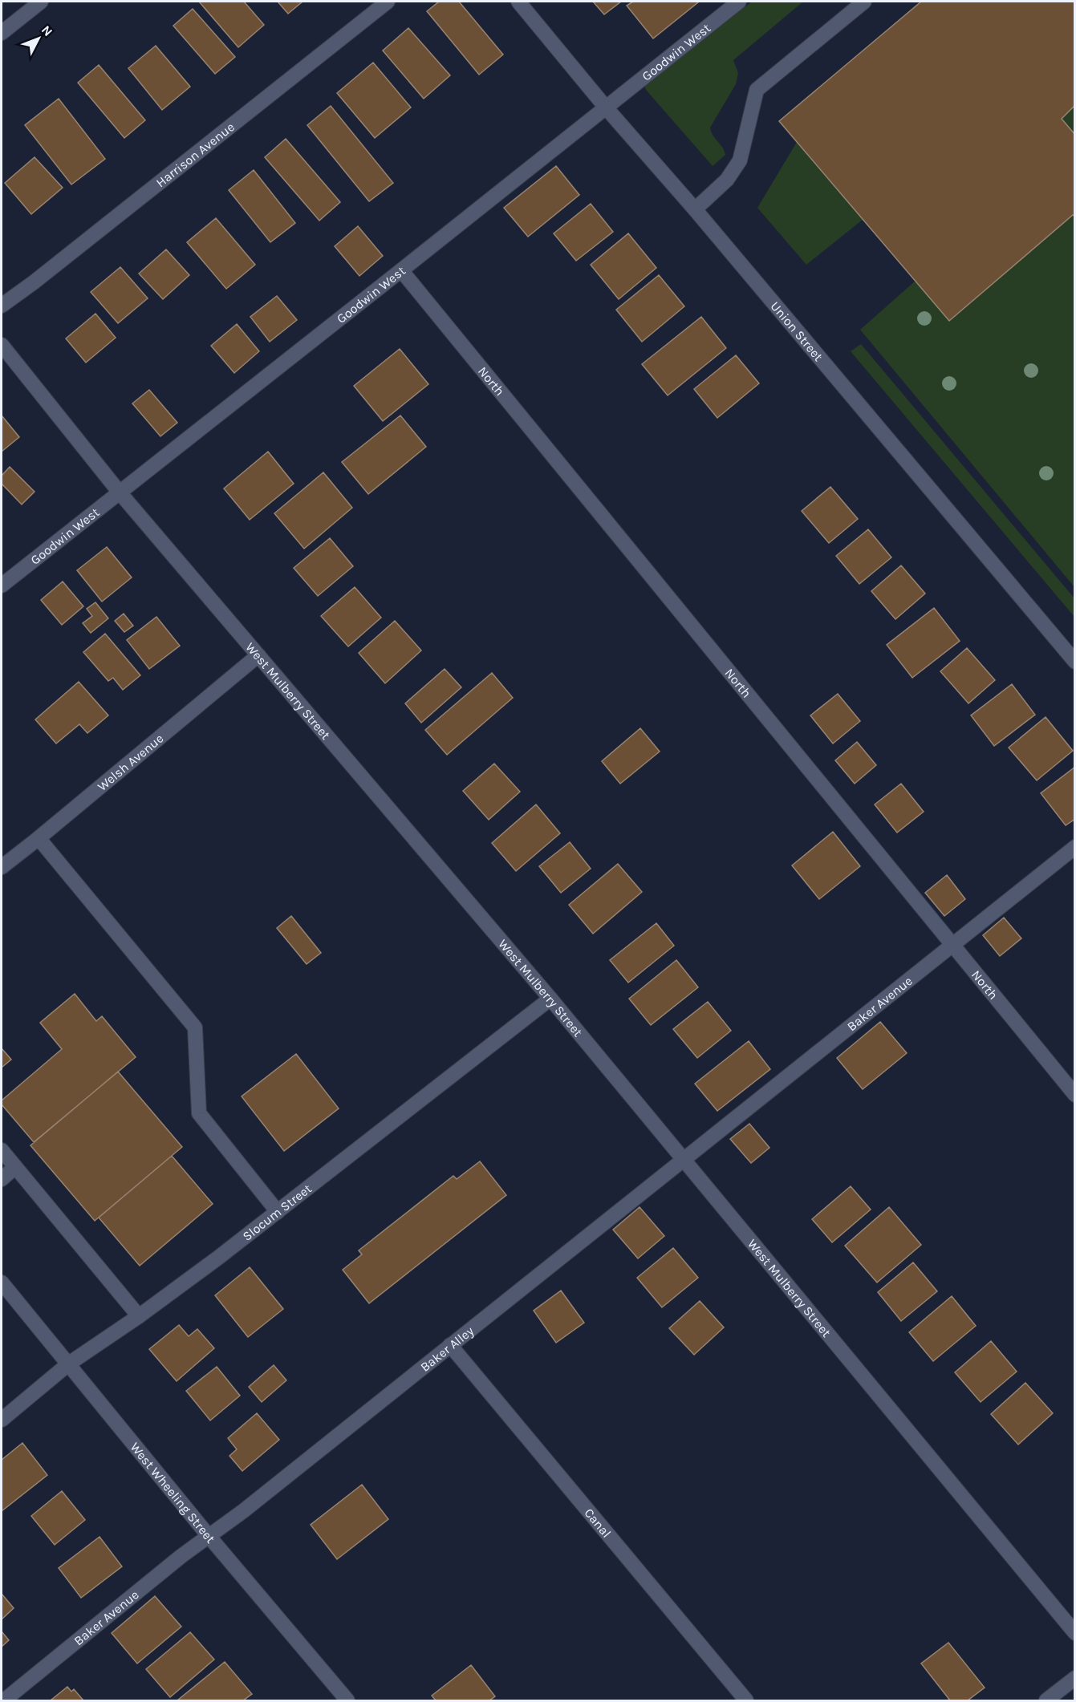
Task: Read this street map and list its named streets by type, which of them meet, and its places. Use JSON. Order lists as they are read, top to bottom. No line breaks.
{"streets":{"street":["Goodwin West","Harrison Avenue","Union Street","North","West Mulberry Street","Welsh Avenue","Baker Avenue","Slocum Street","Baker Alley","West Wheeling Street","Canal"]},"crossings":[["Goodwin West","Union Street"],["Goodwin West","North"],["Goodwin West","West Mulberry Street"],["North","Baker Avenue"],["West Mulberry Street","Welsh Avenue"],["West Mulberry Street","Baker Avenue"],["West Mulberry Street","Slocum Street"],["West Mulberry Street","Baker Alley"],["Baker Avenue","Baker Alley"],["Baker Avenue","West Wheeling Street"],["Slocum Street","West Wheeling Street"],["Baker Alley","West Wheeling Street"],["Baker Alley","Canal"]],"north":"top right"}
